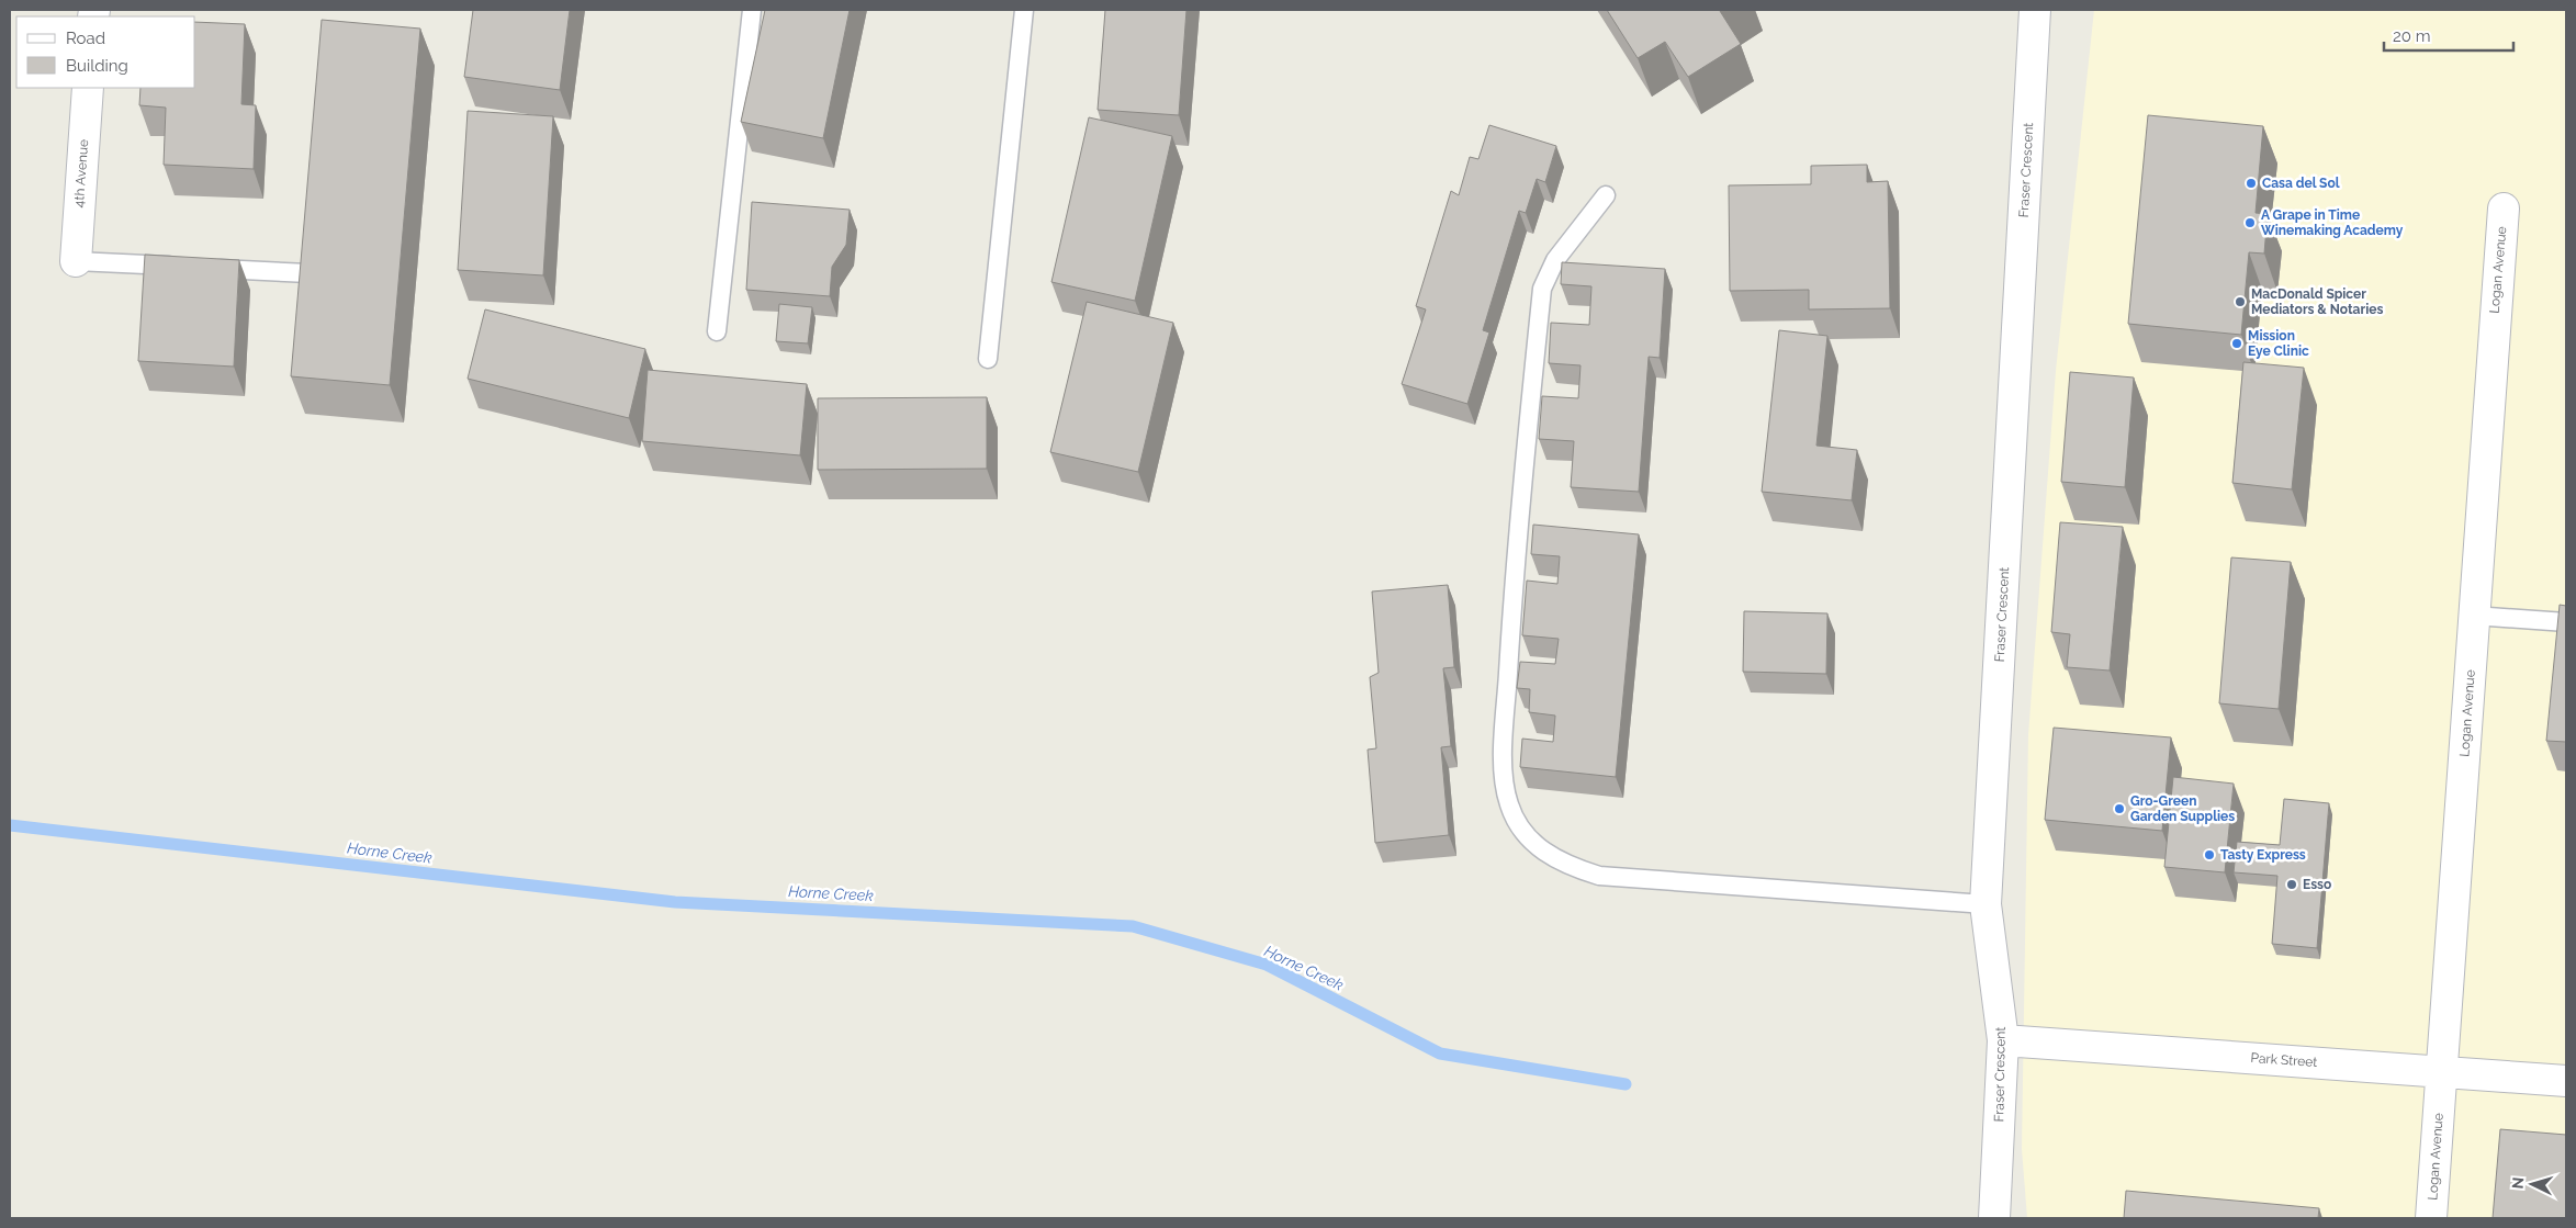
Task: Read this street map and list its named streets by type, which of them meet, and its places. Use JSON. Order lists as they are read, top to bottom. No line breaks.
{"streets":{"street":["Fraser Crescent","4th Avenue","Logan Avenue","Park Street"]},"crossings":[["Fraser Crescent","Park Street"],["Logan Avenue","Park Street"]],"water":["Horne Creek"],"places":["Casa del Sol","A Grape in Time Winemaking Academy","MacDonald Spicer Mediators & Notaries","Mission Eye Clinic","Gro-Green Garden Supplies","Tasty Express","Esso"],"legend":["Road","Building"],"scale_bar":"20 m","north":"left"}
